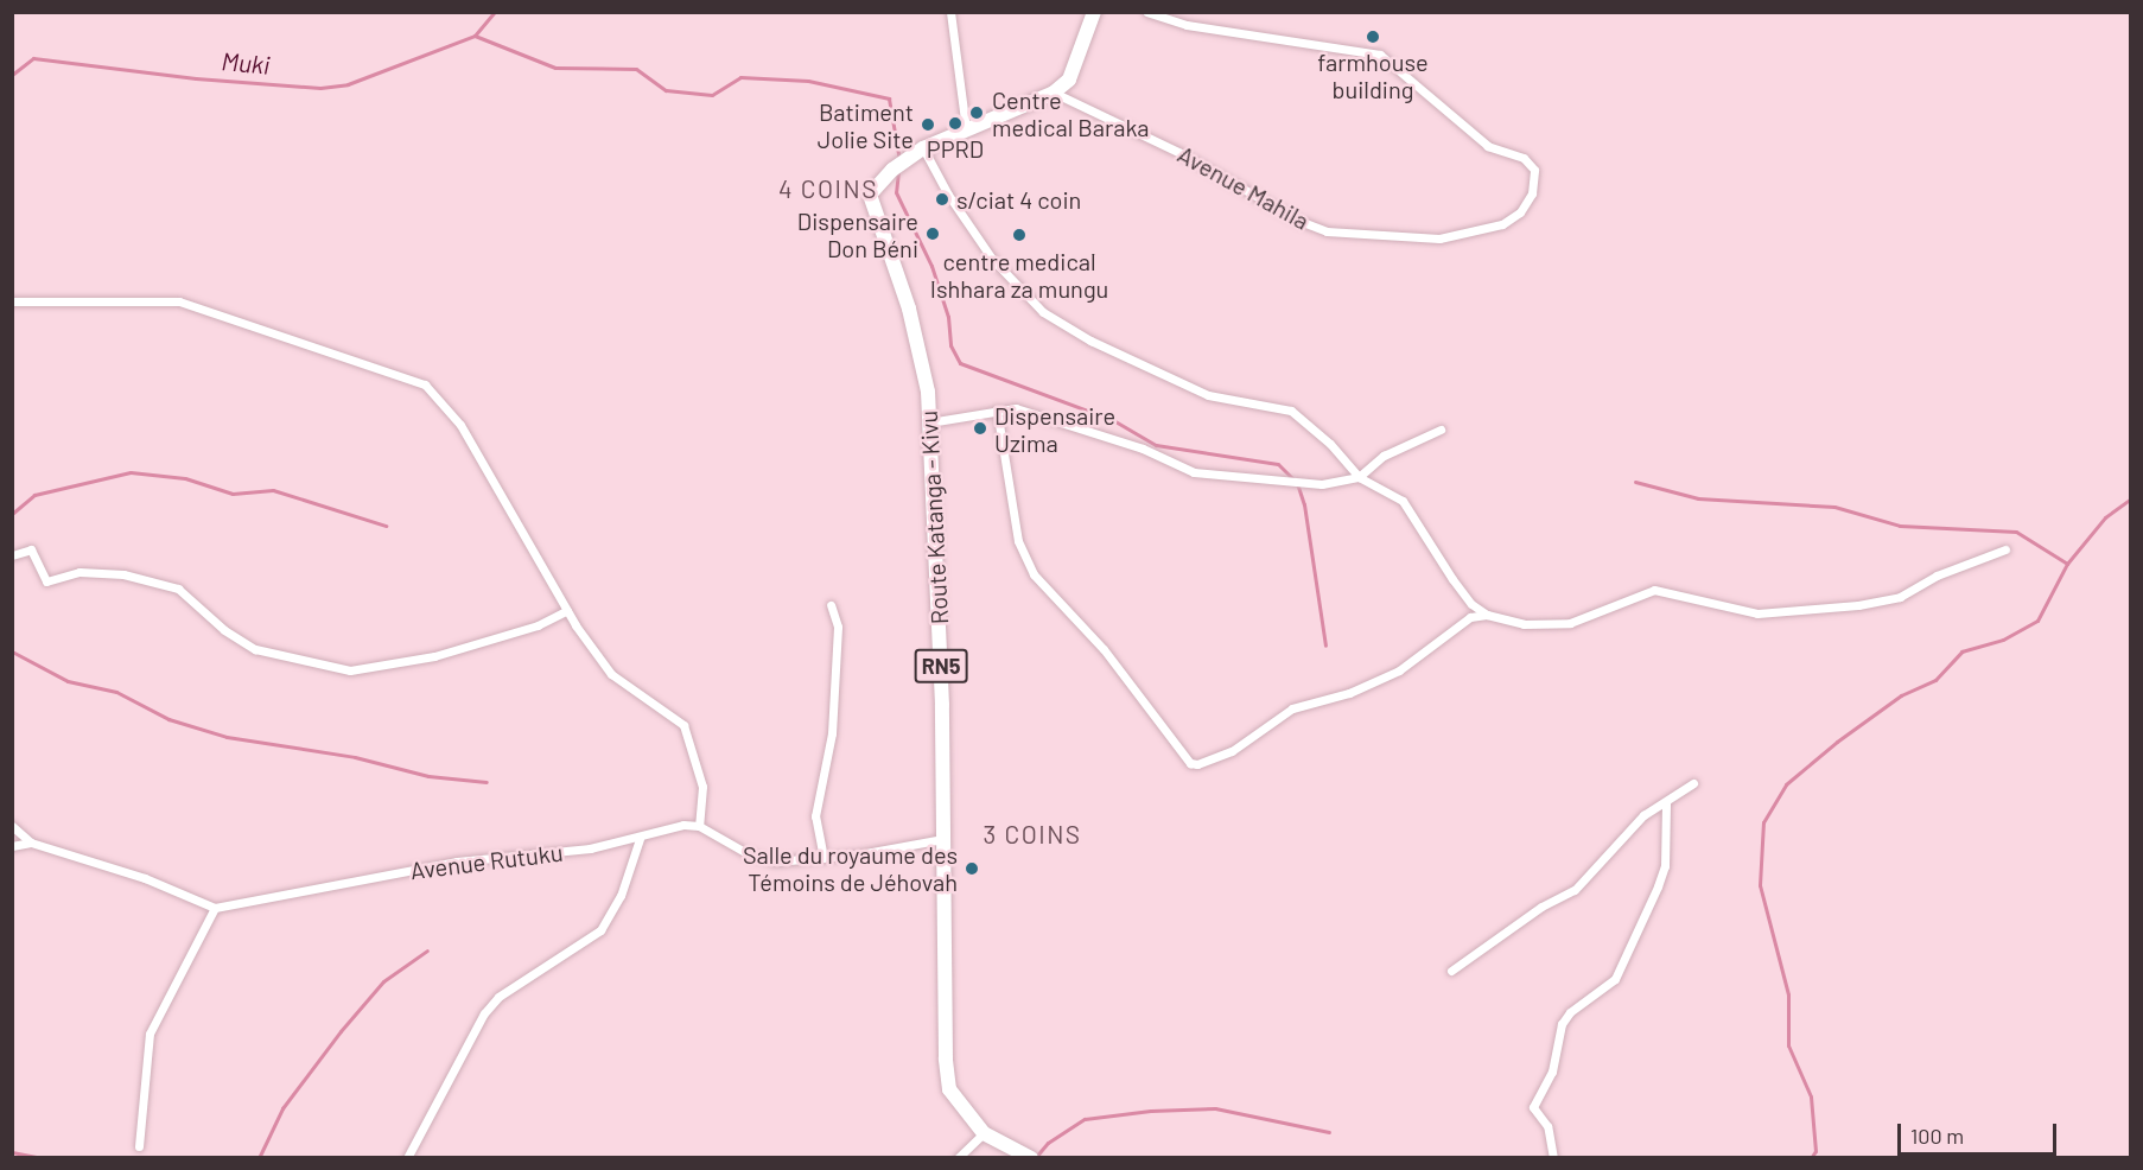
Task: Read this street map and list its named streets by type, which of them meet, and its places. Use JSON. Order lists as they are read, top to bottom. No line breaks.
{"streets":{"highway":["Route Katanga - Kivu","RN5"],"street":["Avenue Mahila","Avenue Rutuku"]},"crossings":[["Avenue Mahila","Route Katanga - Kivu"]],"districts":["4 COINS","3 COINS"],"water":["Muki"],"places":["farmhouse building","Centre medical Baraka","PPRD","Batiment Jolie Site","s/ciat 4 coin","Dispensaire Don Béni","centre medical Ishhara za mungu","Dispensaire Uzima","Salle du royaume des Témoins de Jéhovah"],"scale_bar":"100 m"}
